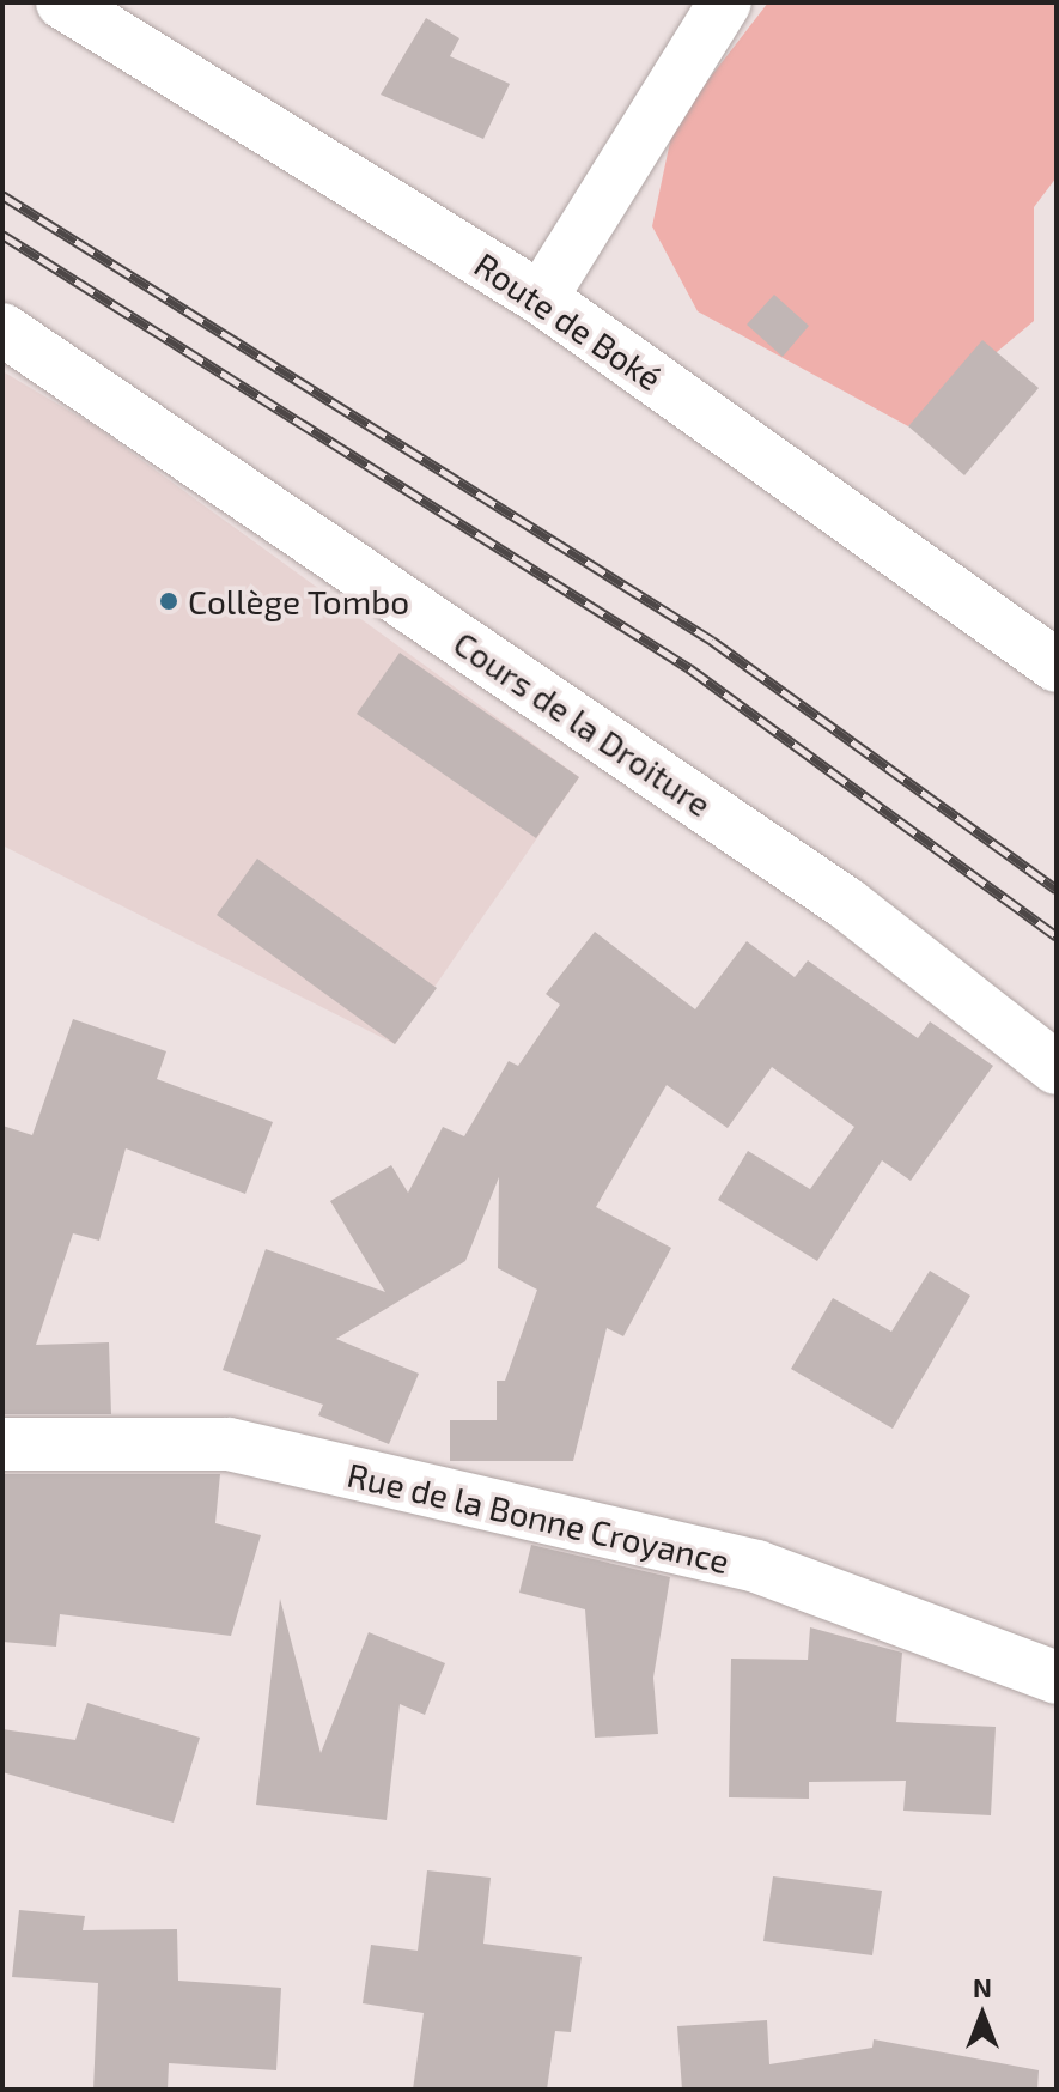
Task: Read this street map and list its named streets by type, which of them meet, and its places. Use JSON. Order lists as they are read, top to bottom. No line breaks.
{"streets":{"street":["Route de Boké","Cours de la Droiture","Rue de la Bonne Croyance"]},"places":["Collège Tombo"],"north":"top"}
